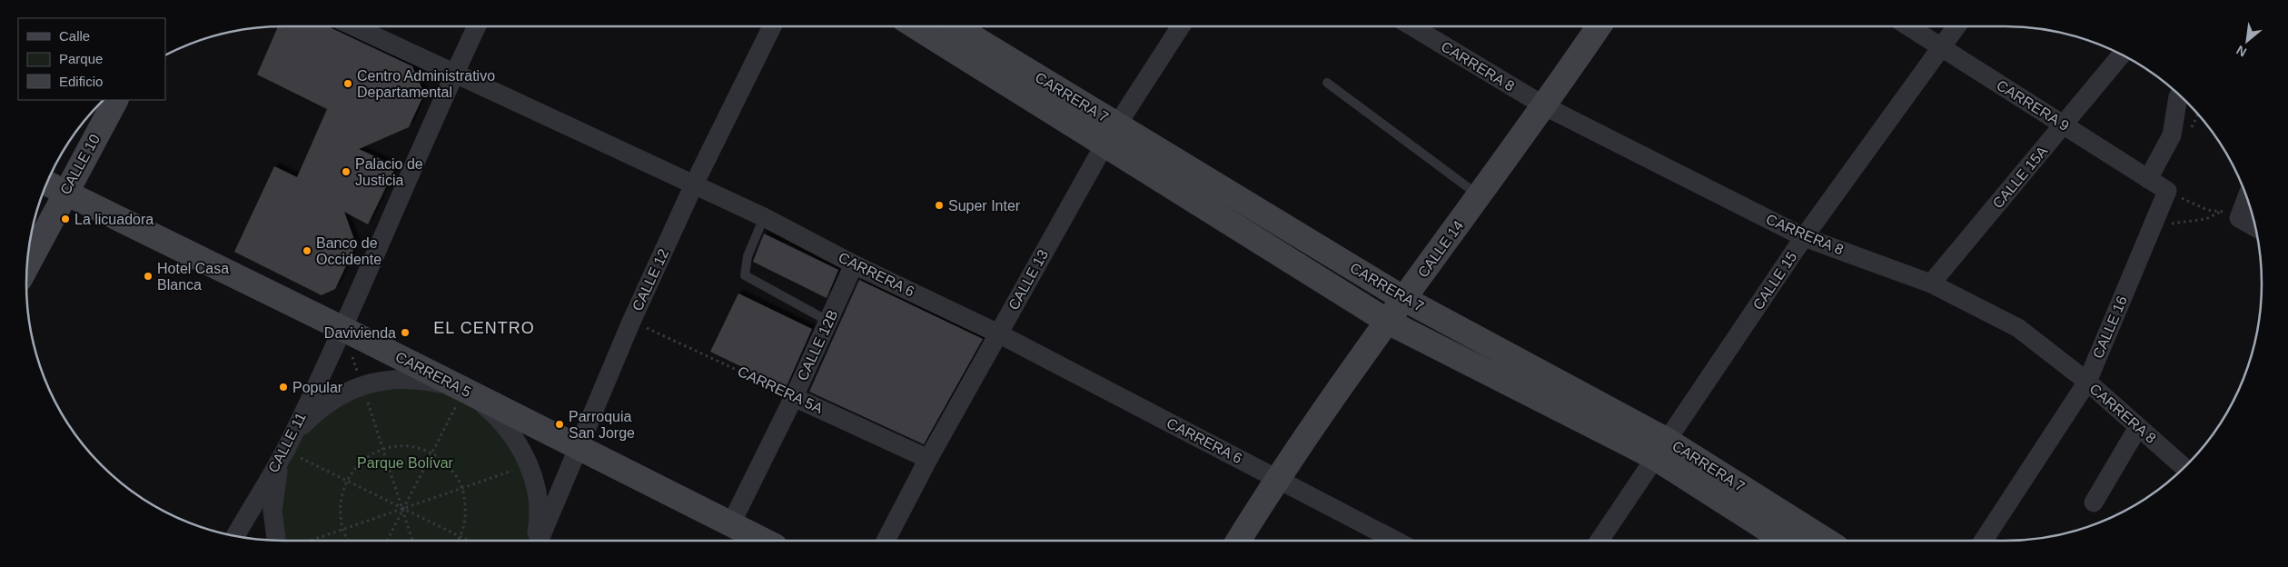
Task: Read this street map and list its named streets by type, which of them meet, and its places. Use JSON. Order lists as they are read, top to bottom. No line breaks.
{"streets":{"main road":["CARRERA 7","CALLE 10","CALLE 14","CARRERA 5"],"street":["CARRERA 8","CARRERA 9","CALLE 15A","CARRERA 6","CALLE 12","CALLE 13","CALLE 15","CALLE 16","CALLE 12B","CARRERA 5A","CALLE 11"]},"crossings":[["CARRERA 8","CALLE 15A"],["CARRERA 8","CALLE 14"],["CARRERA 8","CALLE 15"],["CARRERA 8","CALLE 16"],["CARRERA 7","CALLE 14"],["CARRERA 7","CALLE 13"],["CARRERA 7","CALLE 15"],["CARRERA 9","CALLE 15A"],["CARRERA 9","CALLE 15"],["CARRERA 9","CALLE 16"],["CALLE 10","CARRERA 5"],["CALLE 14","CARRERA 6"],["CARRERA 6","CALLE 12"],["CARRERA 6","CALLE 13"],["CARRERA 6","CALLE 12B"],["CARRERA 6","CALLE 11"],["CALLE 12","CARRERA 5"],["CALLE 12","CARRERA 5A"],["CALLE 13","CARRERA 5A"],["CALLE 12B","CARRERA 5"],["CALLE 12B","CARRERA 5A"],["CARRERA 5","CALLE 11"]],"districts":["EL CENTRO"],"parks":["Parque Bolívar"],"places":["Centro Administrativo Departamental","Palacio de Justicia","Super Inter","La licuadora","Banco de Occidente","Hotel Casa Blanca","Davivienda","Popular","Parroquia San Jorge"],"legend":["Calle","Parque","Edificio"],"north":"bottom left"}
